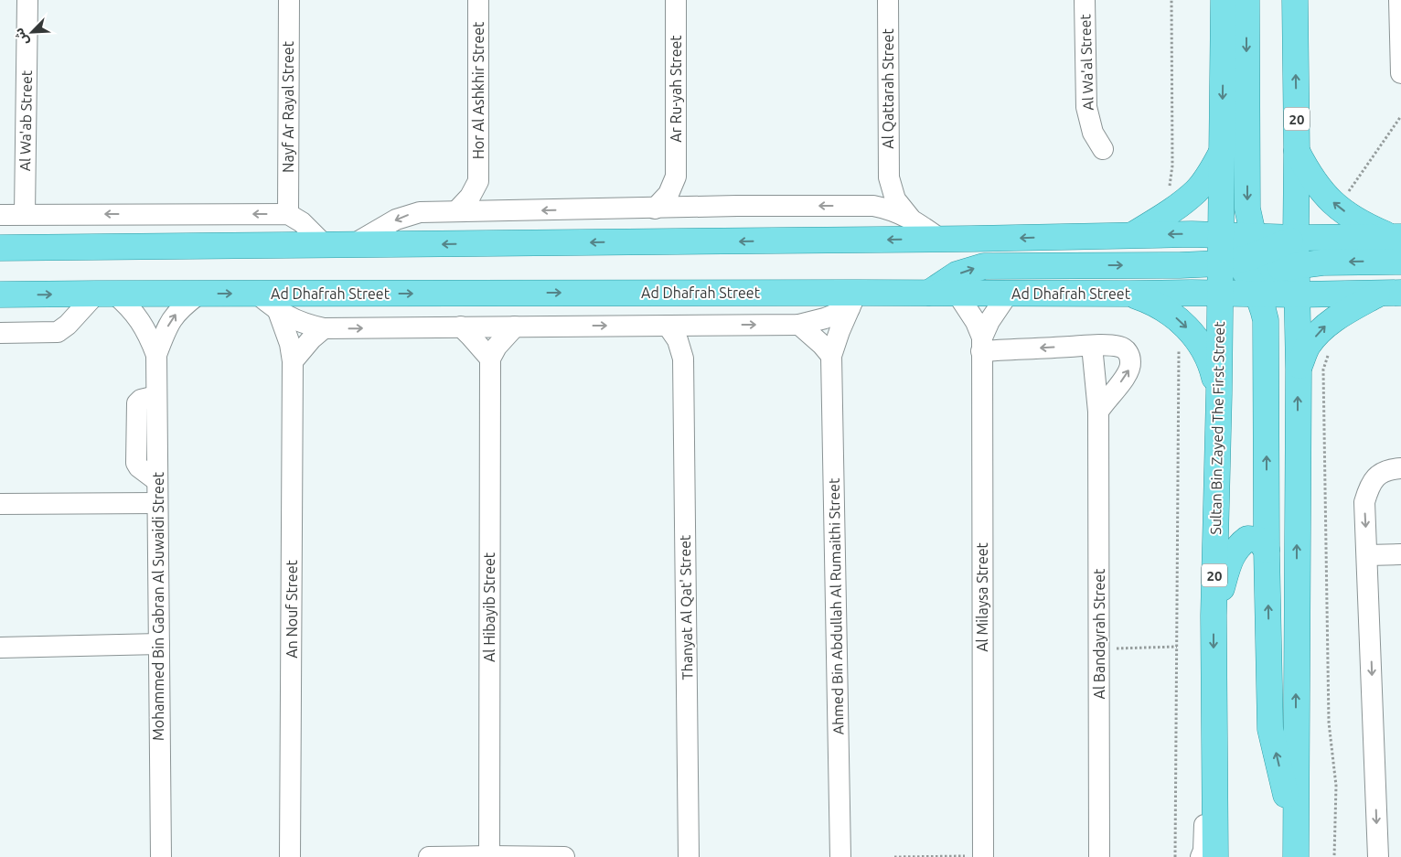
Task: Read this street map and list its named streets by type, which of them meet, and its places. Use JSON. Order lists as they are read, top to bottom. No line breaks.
{"streets":{"main road":["20","Ad Dhafrah Street","Sultan Bin Zayed The First Street"],"street":["Al Wa'al Street","Ar Ru-yah Street","Al Qattarah Street","Hor Al Ashkhir Street","Nayf Ar Rayal Street","Al Wa'ab Street","Al Milaysa Street","Mohammed Bin Gabran Al Suwaidi Street","Ahmed Bin Abdullah Al Rumaithi Street","Al Hibayib Street","Thanyat Al Qat' Street","An Nouf Street","Al Bandayrah Street"]},"crossings":[["Ar Ru-yah Street","Ad Dhafrah Street"],["Al Qattarah Street","Ad Dhafrah Street"],["Hor Al Ashkhir Street","Ad Dhafrah Street"],["20","Ad Dhafrah Street"],["Ad Dhafrah Street","Sultan Bin Zayed The First Street"],["Ad Dhafrah Street","Al Milaysa Street"],["Ad Dhafrah Street","Mohammed Bin Gabran Al Suwaidi Street"],["Ad Dhafrah Street","Ahmed Bin Abdullah Al Rumaithi Street"]],"north":"bottom left"}
